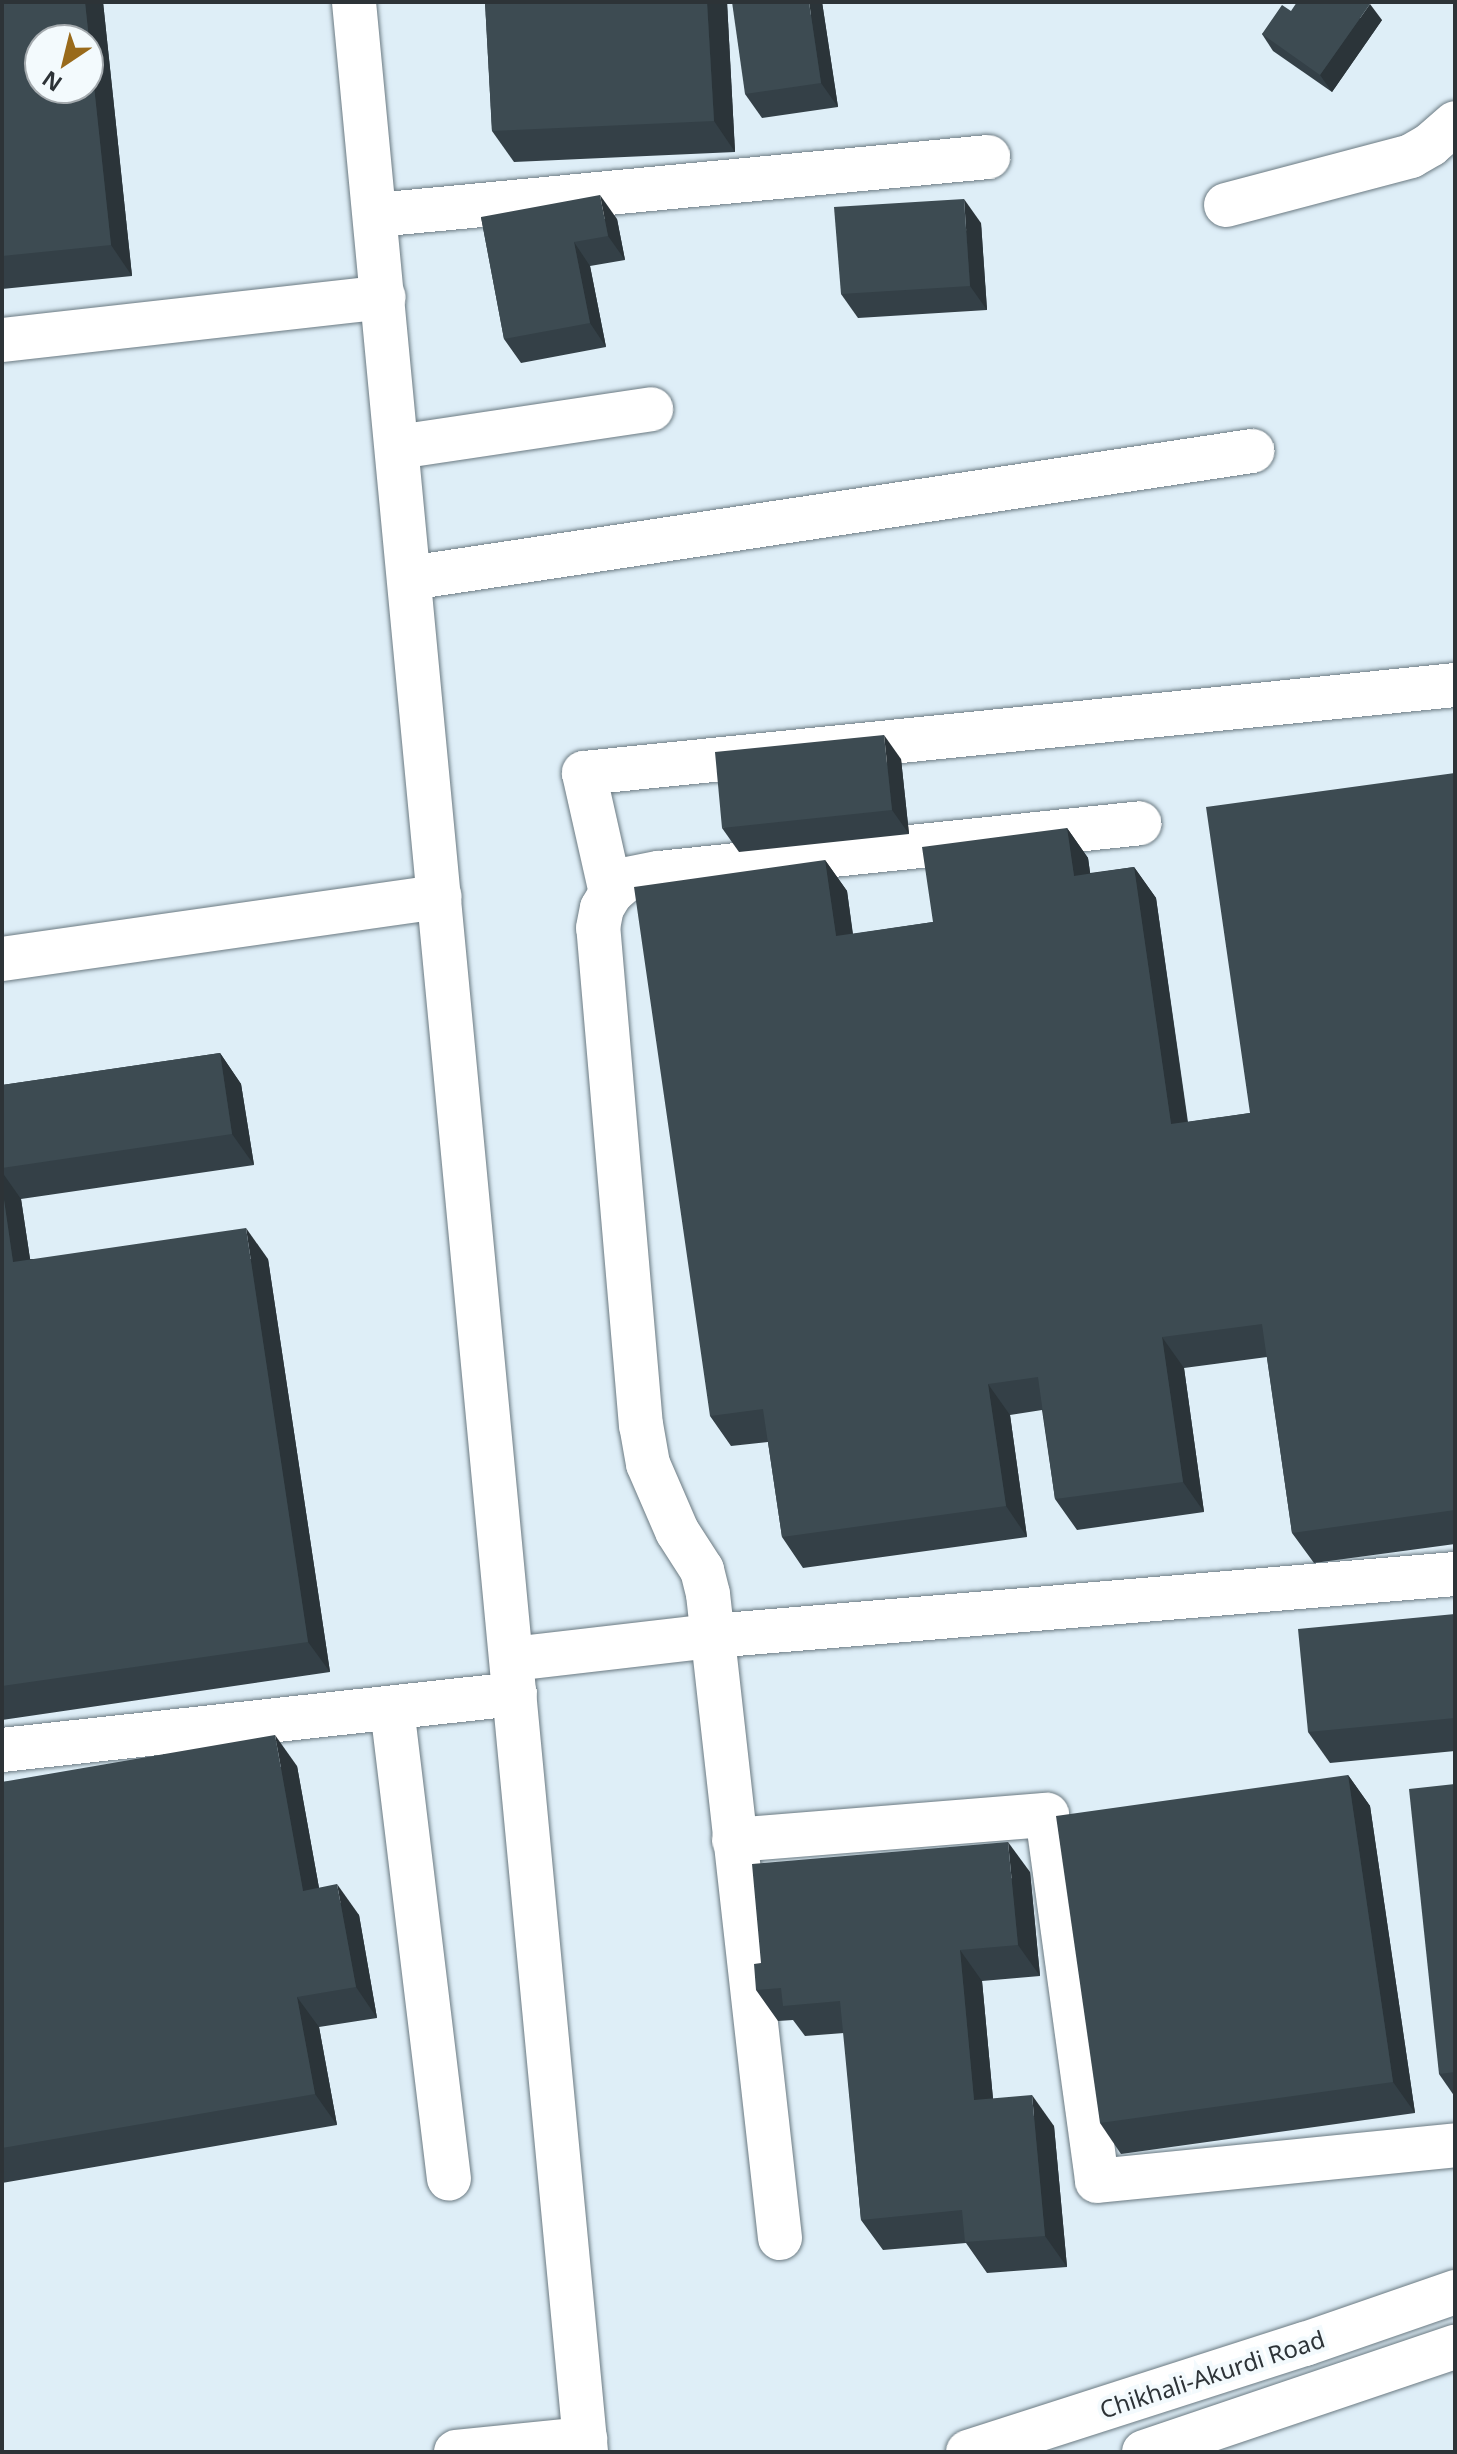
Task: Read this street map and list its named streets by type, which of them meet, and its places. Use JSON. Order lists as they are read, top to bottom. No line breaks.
{"streets":{"street":["Chikhali-Akurdi Road"]},"north":"bottom left"}
